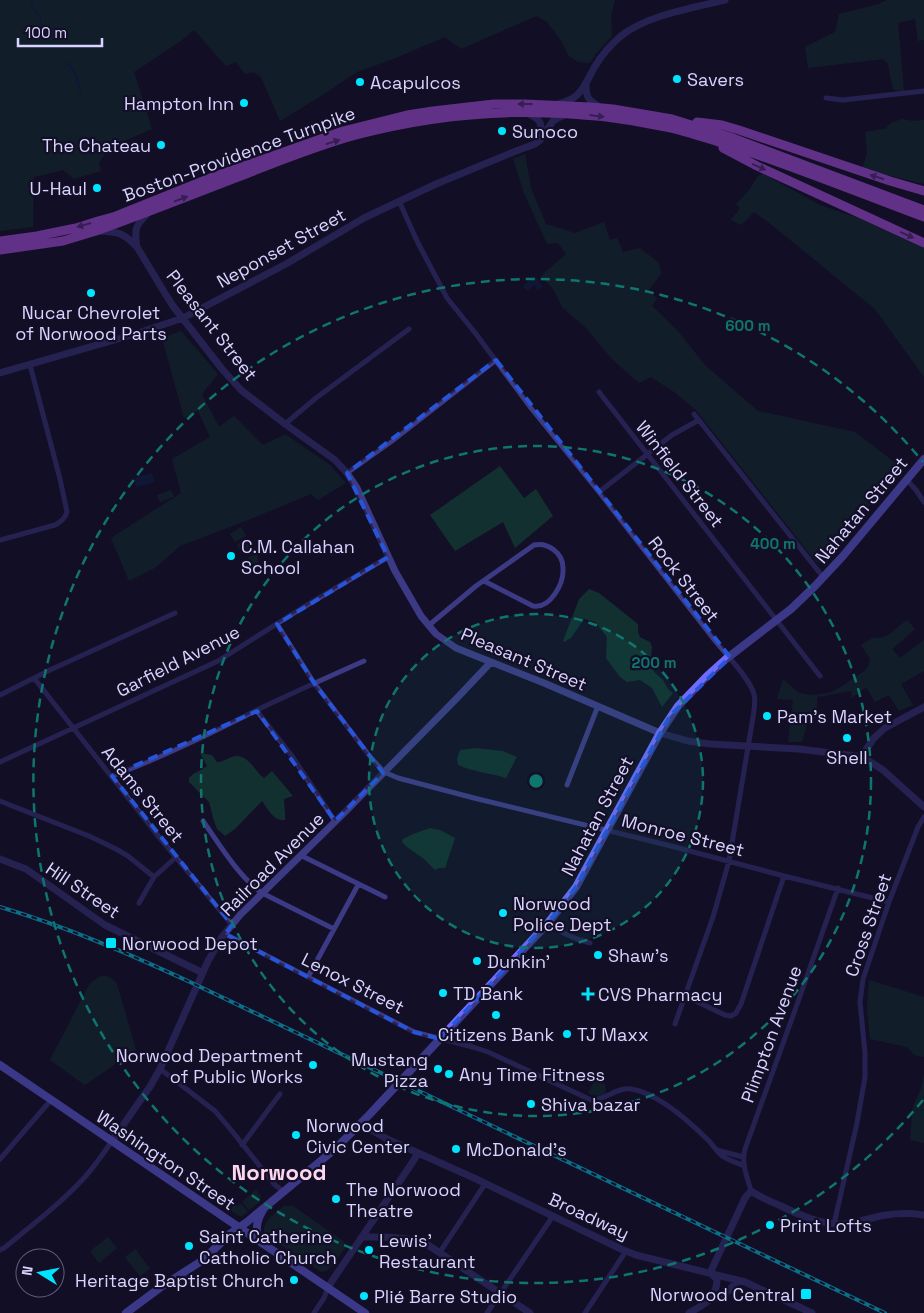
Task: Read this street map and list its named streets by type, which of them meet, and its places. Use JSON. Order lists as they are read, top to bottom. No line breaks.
{"streets":{"main road":["Boston-Providence Turnpike","Nahatan Street","Washington Street"],"street":["Neponset Street","Pleasant Street","Winfield Street","Rock Street","Garfield Avenue","Adams Street","Monroe Street","Railroad Avenue","Hill Street","Cross Street","Lenox Street","Plimpton Avenue","Broadway"]},"crossings":[["Boston-Providence Turnpike","Neponset Street"],["Boston-Providence Turnpike","Pleasant Street"],["Neponset Street","Pleasant Street"],["Neponset Street","Rock Street"],["Pleasant Street","Nahatan Street"],["Pleasant Street","Rock Street"],["Pleasant Street","Garfield Avenue"],["Pleasant Street","Railroad Avenue"],["Winfield Street","Nahatan Street"],["Nahatan Street","Rock Street"],["Nahatan Street","Monroe Street"],["Nahatan Street","Lenox Street"],["Nahatan Street","Washington Street"],["Nahatan Street","Broadway"],["Rock Street","Monroe Street"],["Garfield Avenue","Adams Street"],["Adams Street","Railroad Avenue"],["Monroe Street","Railroad Avenue"],["Monroe Street","Cross Street"],["Monroe Street","Plimpton Avenue"],["Railroad Avenue","Hill Street"],["Railroad Avenue","Lenox Street"],["Railroad Avenue","Washington Street"],["Lenox Street","Plimpton Avenue"]],"districts":["Norwood"],"places":{"other":["Savers","Acapulcos","Hampton Inn","Sunoco","The Chateau","U-Haul","Nucar Chevrolet of Norwood Parts","C.M. Callahan School","Pam's Market","Shell","Norwood Police Dept","Shaw's","Dunkin'","TD Bank","Citizens Bank","TJ Maxx","Norwood Department of Public Works","Mustang Pizza","Any Time Fitness","Shiva bazar","Norwood Civic Center","McDonald's","The Norwood Theatre","Print Lofts","Saint Catherine Catholic Church","Lewis' Restaurant","Heritage Baptist Church","Plié Barre Studio"],"transit":["Norwood Depot","Norwood Central"],"health":["CVS Pharmacy"]},"scale_bar":"100 m","north":"left","rings":["600 m","400 m","200 m"]}
